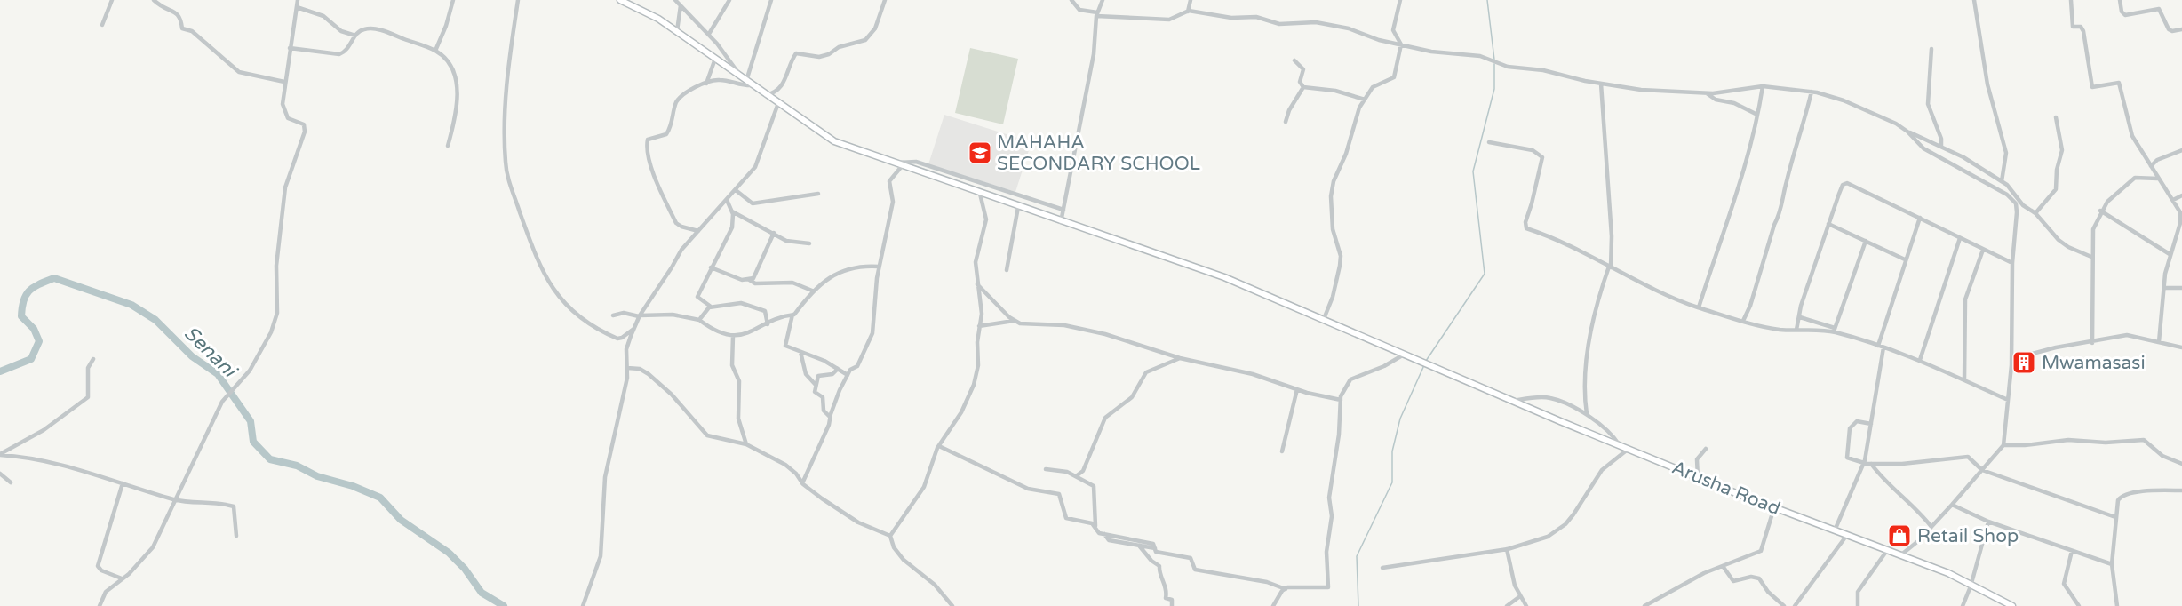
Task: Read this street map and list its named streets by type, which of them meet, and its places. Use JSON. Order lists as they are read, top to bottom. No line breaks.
{"streets":{"main road":["Arusha Road"]},"water":["Senani"],"places":{"school or university":["MAHAHA SECONDARY SCHOOL"],"building":["Mwamasasi"],"shop":["Retail Shop"]}}
